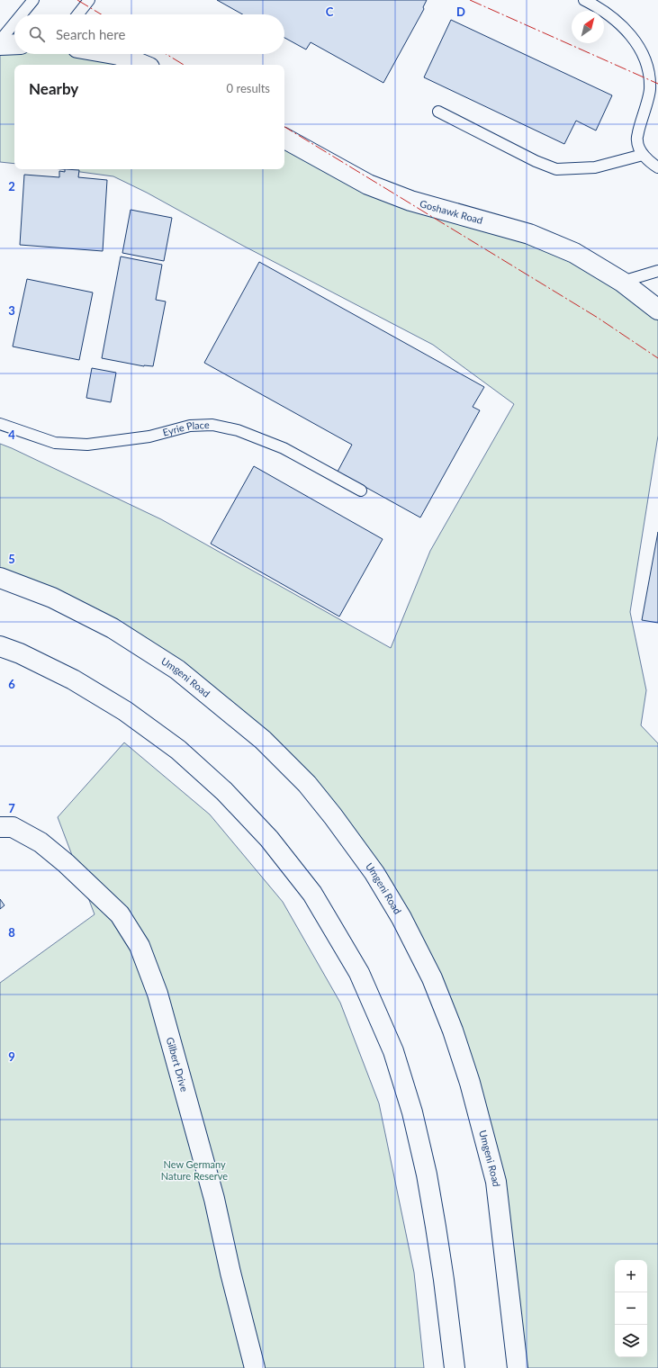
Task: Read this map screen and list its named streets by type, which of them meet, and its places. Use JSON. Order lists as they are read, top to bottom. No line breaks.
{"streets":{"main road":["Goshawk Road","Umgeni Road","Gilbert Drive"],"lane":["Eyrie Place"]},"parks":["New Germany Nature Reserve"],"north":"top right","page":{"search":"Search here","heading":["Nearby","0 results"],"map_buttons":["+","−"]},"grid":{"columns":["C","D"],"rows":["2","3","4","5","6","7","8","9"]}}
